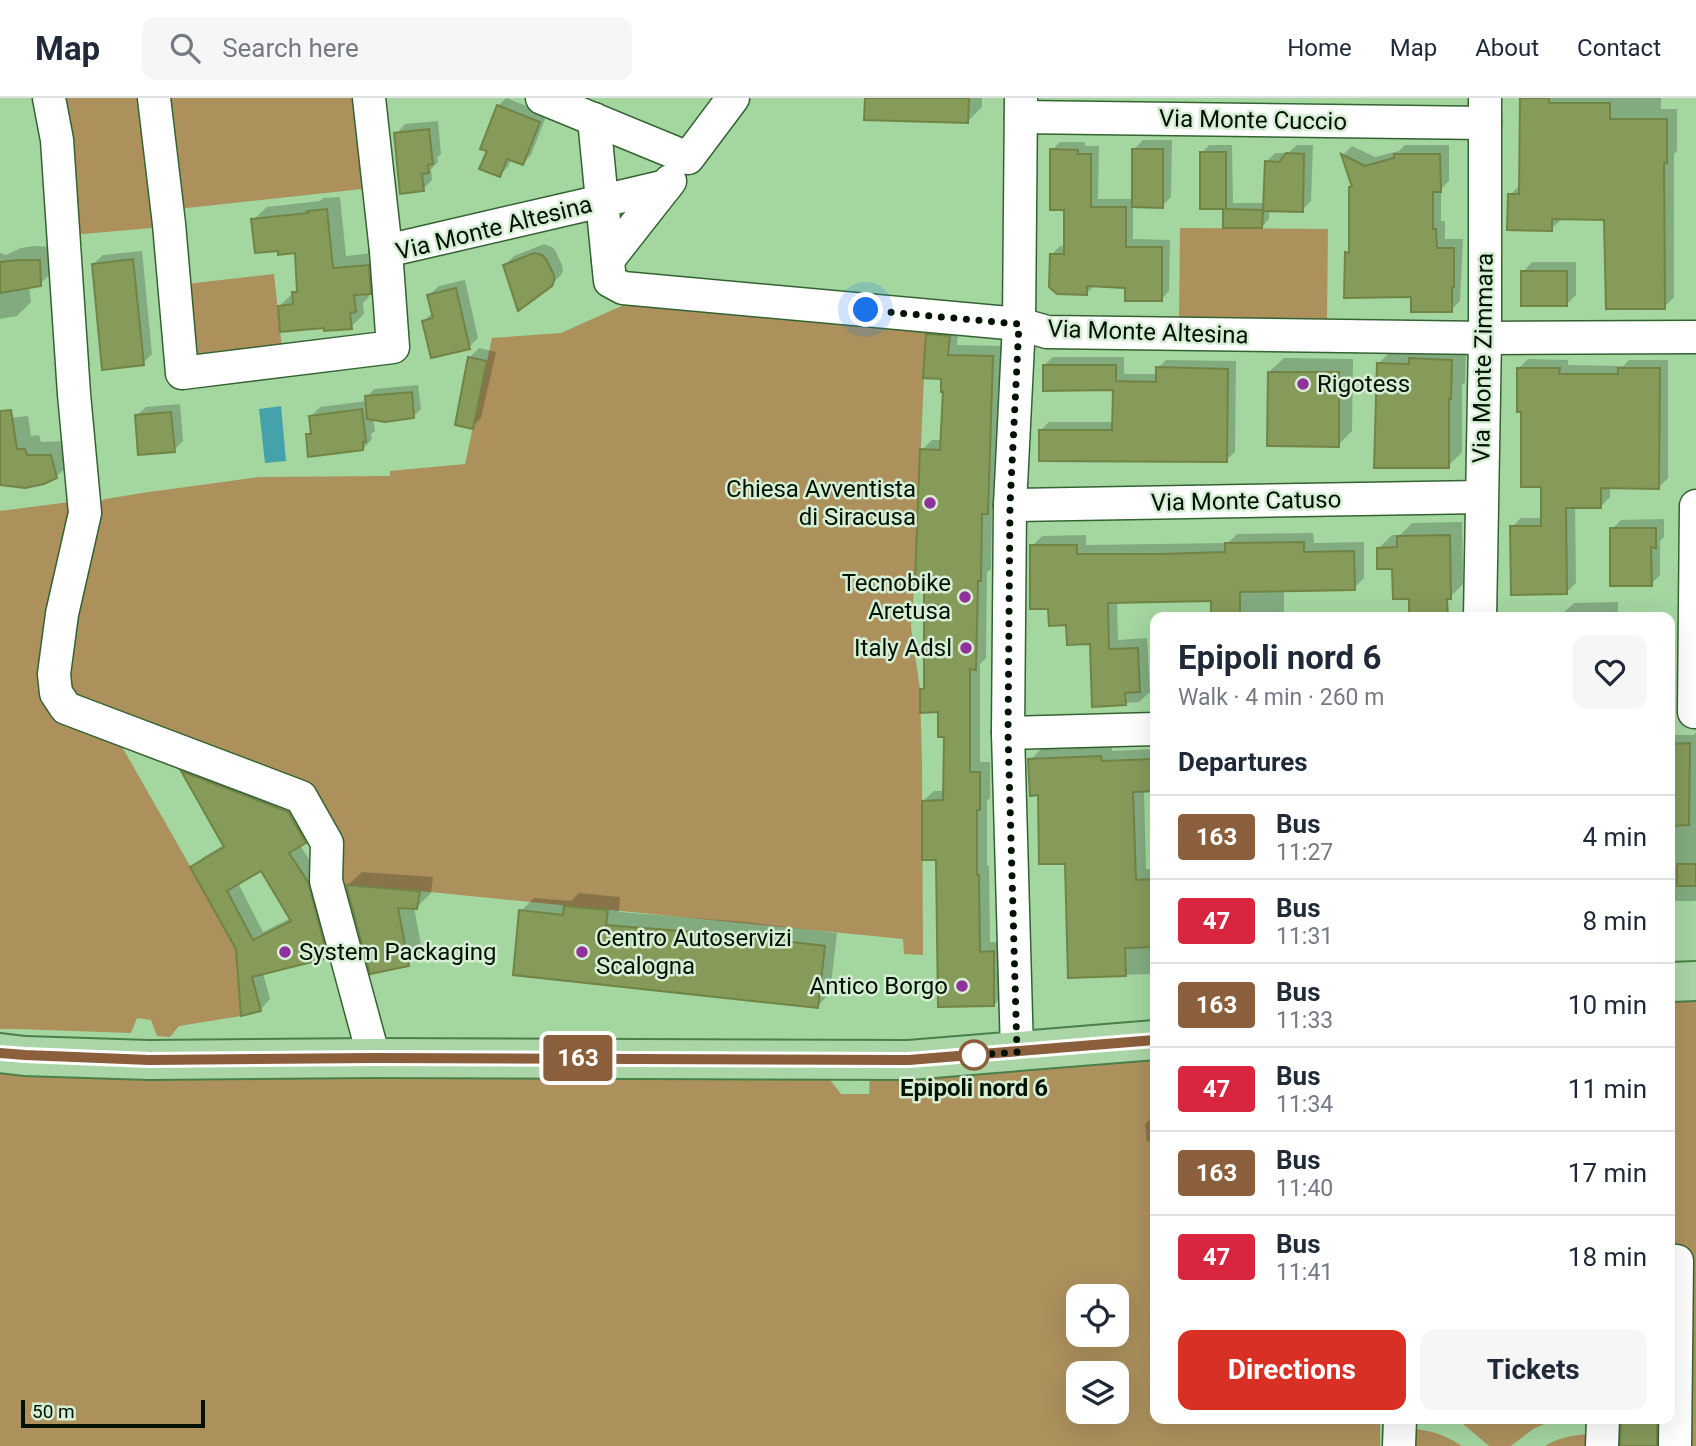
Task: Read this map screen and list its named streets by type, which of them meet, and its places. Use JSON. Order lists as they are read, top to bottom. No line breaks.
{"streets":{"street":["Via Monte Cuccio","Via Monte Altesina","Via Monte Zimmara","Via Monte Catuso"]},"crossings":[["Via Monte Cuccio","Via Monte Zimmara"],["Via Monte Altesina","Via Monte Zimmara"],["Via Monte Zimmara","Via Monte Catuso"]],"places":["Rigotess","Chiesa Avventista di Siracusa","Tecnobike Aretusa","Italy Adsl","System Packaging","Centro Autoservizi Scalogna","Antico Borgo","Epipoli nord 6"],"lines":["bus line 163"],"scale_bar":"50 m","page":{"header":"Map","search":"Search here","nav":["Home","Map","About","Contact"],"on_map":"163","heading":[["Epipoli nord 6","Walk · 4 min · 260 m"],"Departures"],"list":[{"mark":"163","name":"Bus","note":"11:27","value":"4 min"},{"mark":"47","name":"Bus","note":"11:31","value":"8 min"},{"mark":"163","name":"Bus","note":"11:33","value":"10 min"},{"mark":"47","name":"Bus","note":"11:34","value":"11 min"},{"mark":"163","name":"Bus","note":"11:40","value":"17 min"},{"mark":"47","name":"Bus","note":"11:41","value":"18 min"}],"buttons":["Directions","Tickets"],"scale":"50 m"}}
